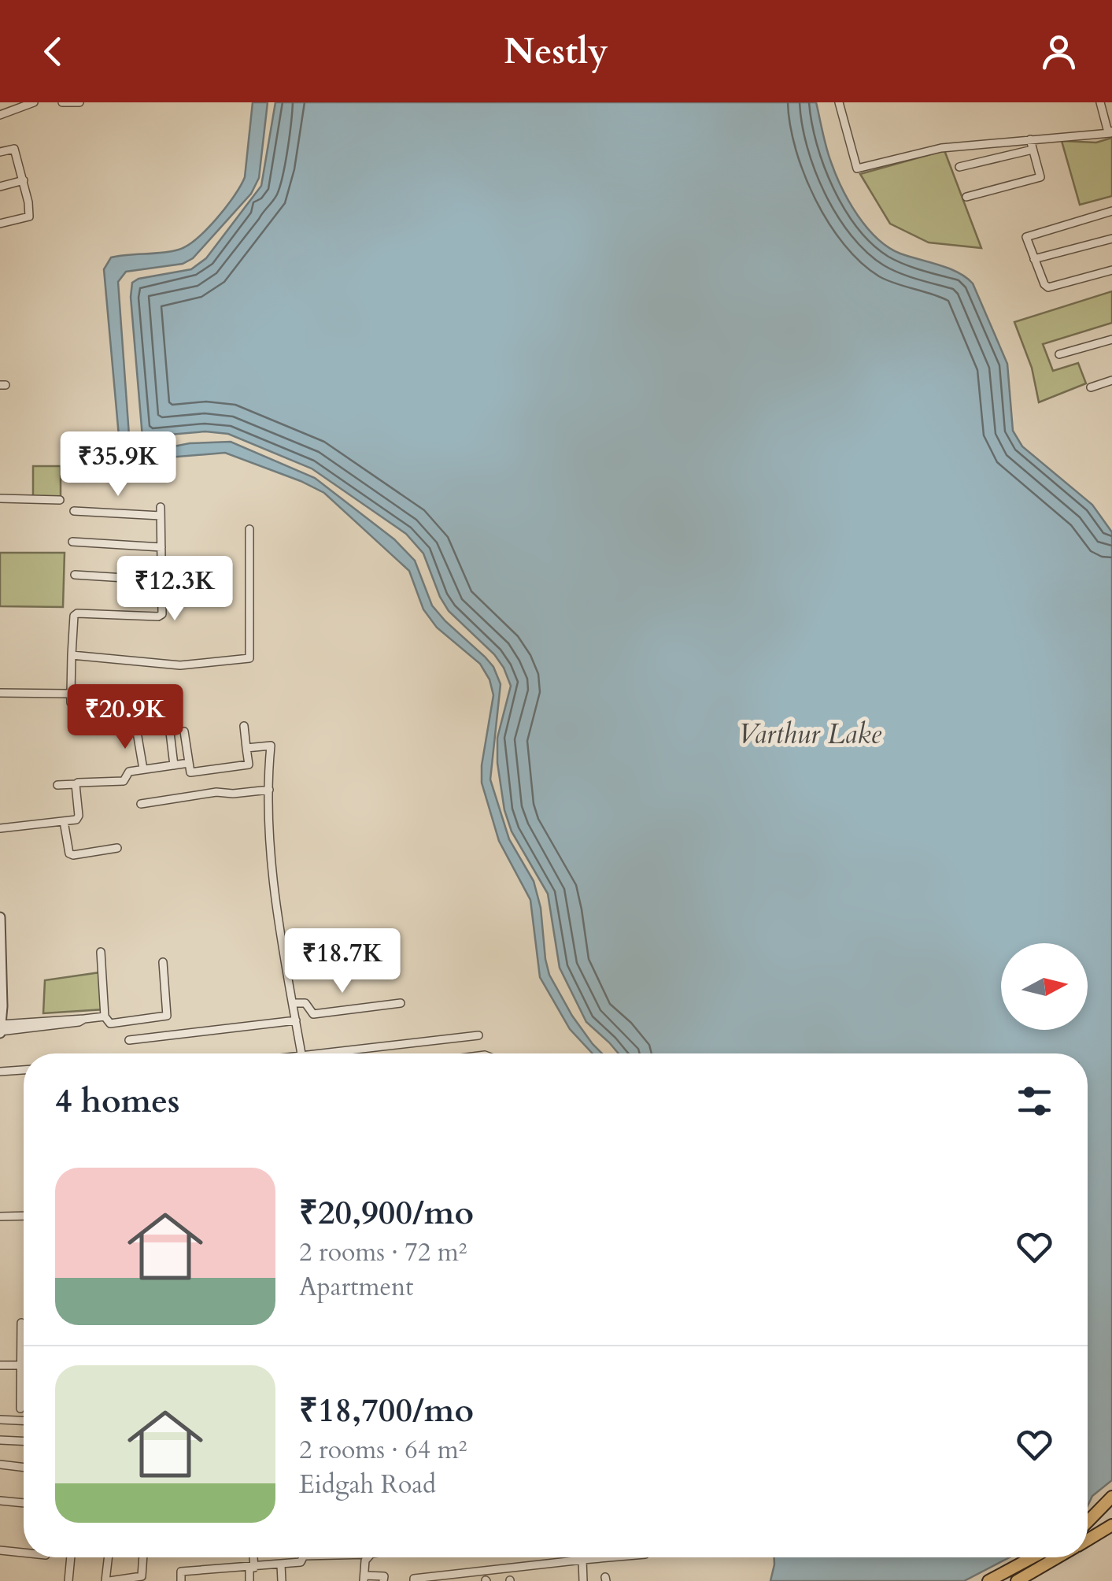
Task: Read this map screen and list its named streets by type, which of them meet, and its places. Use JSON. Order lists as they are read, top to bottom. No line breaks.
{"water":["Varthur Lake"],"north":"right","page":{"header":"Nestly","price":["₹35.9K","₹12.3K","₹20.9K","₹18.7K"],"heading":"4 homes","list":[{"name":"₹20,900/mo","note":"2 rooms · 72 m² · Apartment"},{"name":"₹18,700/mo","note":"2 rooms · 64 m² · Eidgah Road"}]}}
